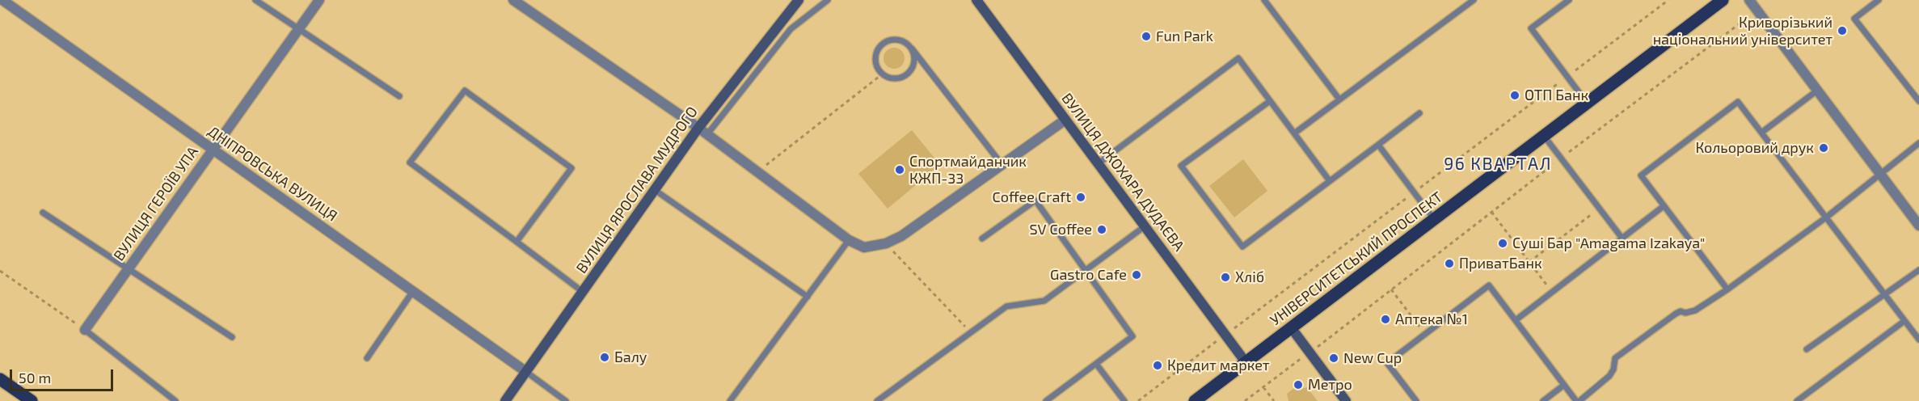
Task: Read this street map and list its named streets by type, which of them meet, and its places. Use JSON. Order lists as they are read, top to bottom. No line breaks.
{"streets":{"main road":["УНІВЕРСИТЕТСЬКИЙ ПРОСПЕКТ"],"street":["ВУЛИЦЯ ДЖОХАРА ДУДАЄВА","ДНІПРОВСЬКА ВУЛИЦЯ","ВУЛИЦЯ ЯРОСЛАВА МУДРОГО","ВУЛИЦЯ ГЕРОЇВ УПА"]},"crossings":[["ВУЛИЦЯ ДЖОХАРА ДУДАЄВА","УНІВЕРСИТЕТСЬКИЙ ПРОСПЕКТ"],["ДНІПРОВСЬКА ВУЛИЦЯ","ВУЛИЦЯ ЯРОСЛАВА МУДРОГО"],["ДНІПРОВСЬКА ВУЛИЦЯ","ВУЛИЦЯ ГЕРОЇВ УПА"]],"districts":["96 КВАРТАЛ"],"places":["Криворізький національний університет","Fun Park","ОТП Банк","Кольоровий друк","Спортмайданчик КЖП-33","Coffee Craft","SV Coffee","Суші Бар \"Amagama Izakaya\"","ПриватБанк","Gastro Cafe","Хліб","Аптека №1","Балу","New Cup","Кредит маркет","Метро"],"scale_bar":"50 m"}
